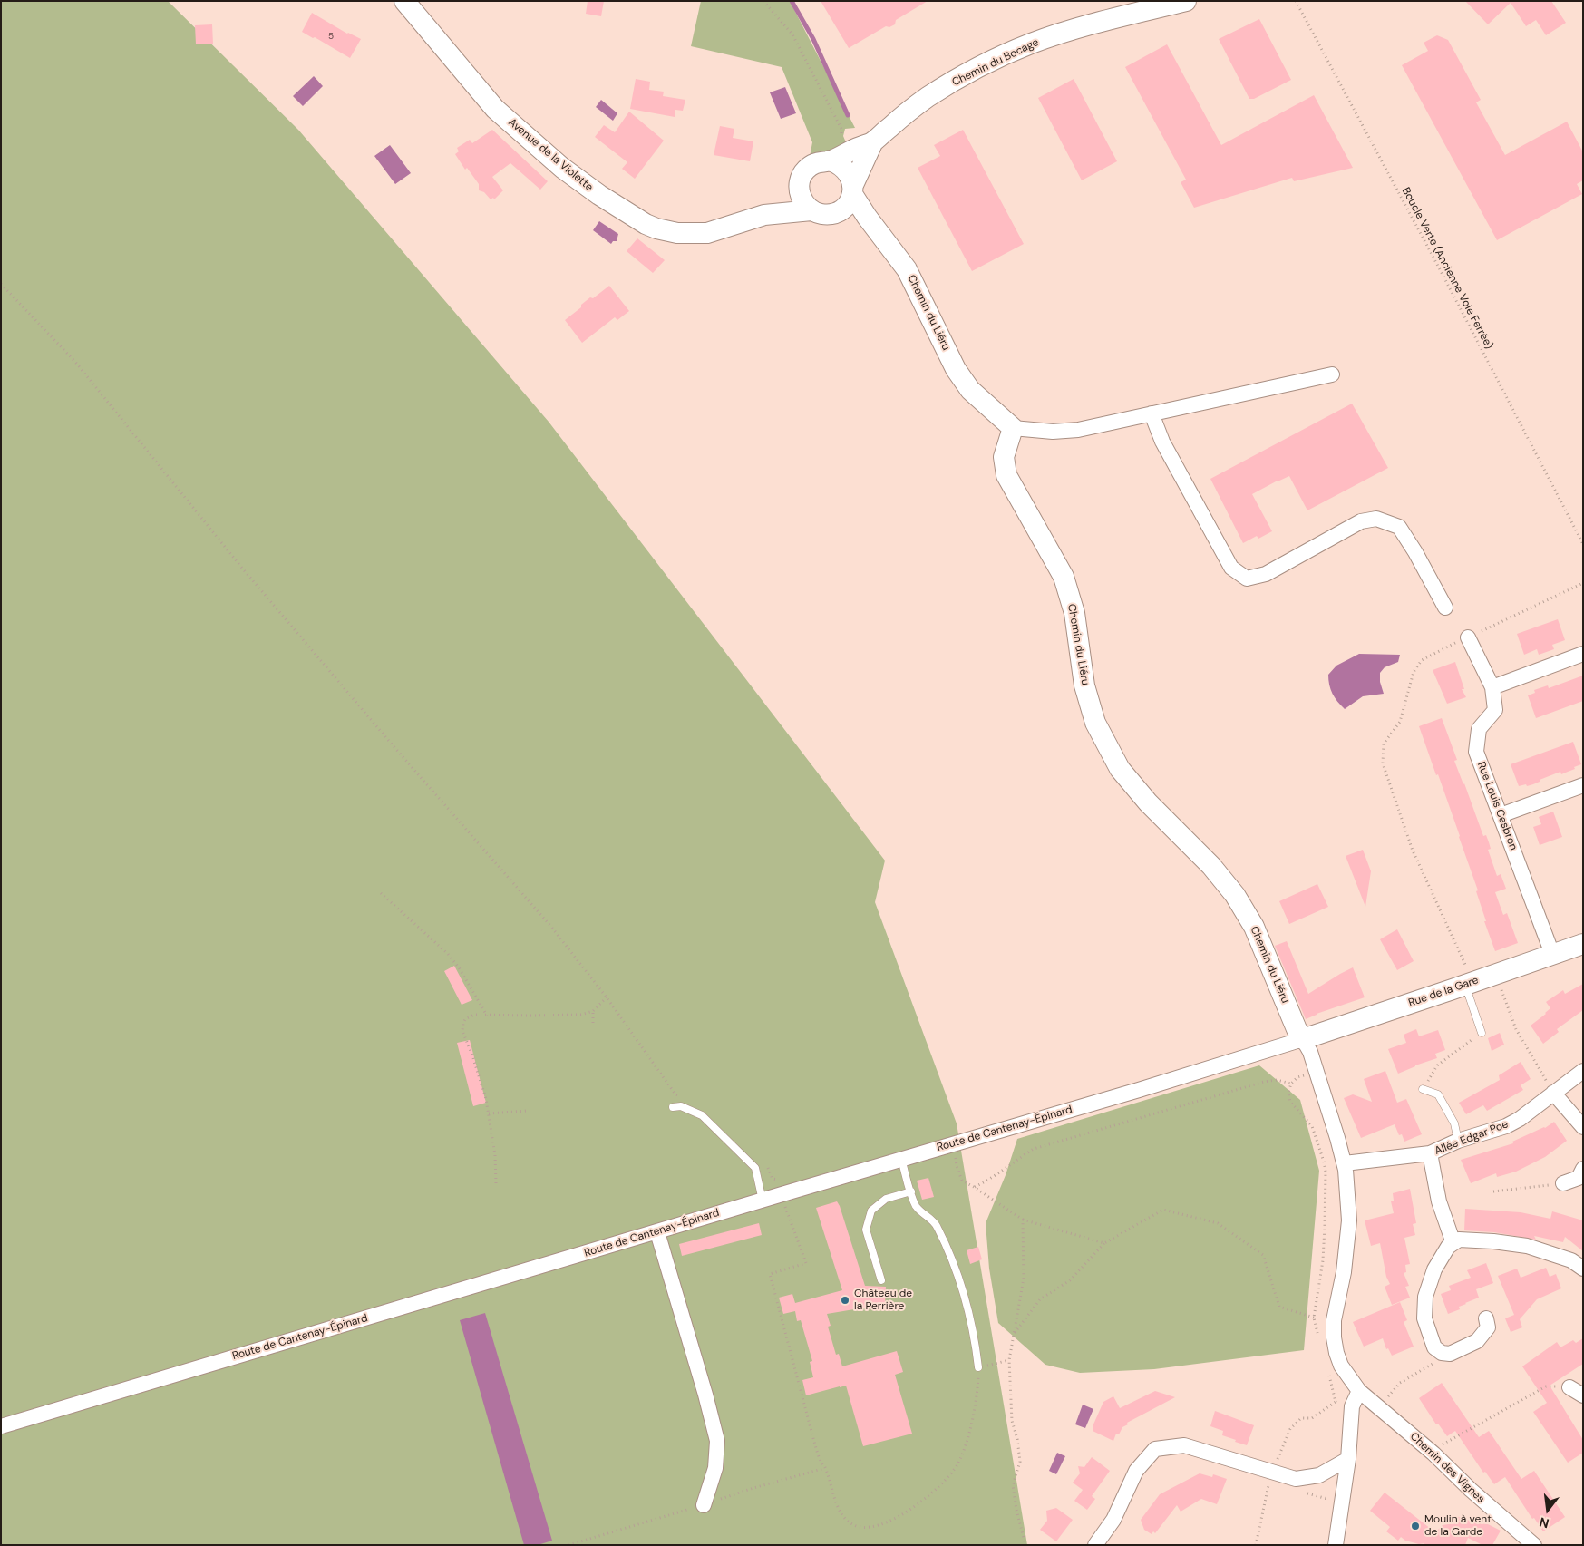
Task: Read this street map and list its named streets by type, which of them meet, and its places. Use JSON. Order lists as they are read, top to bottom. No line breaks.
{"streets":{"street":["Chemin du Bocage","Avenue de la Violette","Chemin du Liéru","Rue Louis Cesbron","Rue de la Gare","Route de Cantenay-Épinard","Allée Edgar Poe","Chemin des Vignes"],"path":["Boucle Verte (Ancienne Voie Ferrée)"]},"crossings":[["Chemin du Bocage","Avenue de la Violette"],["Chemin du Bocage","Chemin du Liéru"],["Avenue de la Violette","Chemin du Liéru"],["Chemin du Liéru","Rue de la Gare"],["Chemin du Liéru","Route de Cantenay-Épinard"],["Chemin du Liéru","Chemin des Vignes"],["Rue Louis Cesbron","Rue de la Gare"],["Rue de la Gare","Route de Cantenay-Épinard"],["Rue de la Gare","Chemin des Vignes"],["Route de Cantenay-Épinard","Chemin des Vignes"],["Allée Edgar Poe","Chemin des Vignes"]],"places":["Château de la Perrière","Moulin à vent de la Garde"],"house_numbers":["5"],"north":"bottom"}
